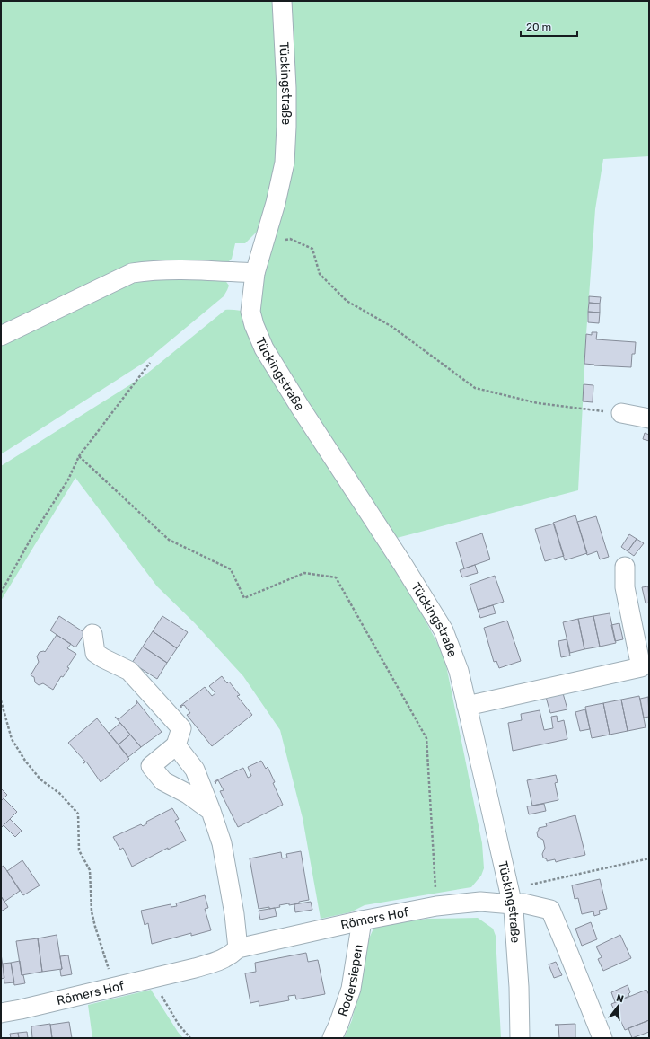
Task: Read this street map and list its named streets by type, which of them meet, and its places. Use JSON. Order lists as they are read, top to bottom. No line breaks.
{"streets":{"street":["Tückingstraße","Römers Hof","Rodersiepen"]},"crossings":[["Tückingstraße","Römers Hof"],["Römers Hof","Rodersiepen"]],"scale_bar":"20 m","north":"top"}
